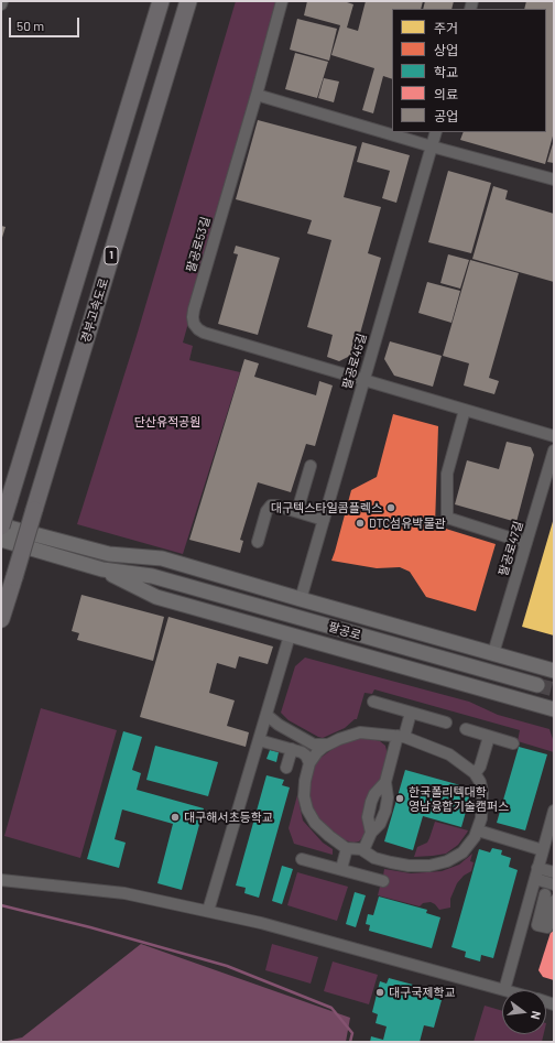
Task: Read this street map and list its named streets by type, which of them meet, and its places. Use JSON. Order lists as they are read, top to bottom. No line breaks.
{"streets":{"highway":["1","경부고속도로"],"main road":["팔공로"],"street":["팔공로53길","팔공로45길","팔공로47길"]},"crossings":[["팔공로53길","팔공로45길"]],"parks":["단산유적공원"],"places":["대구텍스타일콤플렉스","DTC섬유박물관","한국폴리텍대학 영남융합기술캠퍼스","대구해서초등학교","대구국제학교"],"legend":["주거","상업","학교","의료","공업"],"scale_bar":"50 m","north":"right"}
